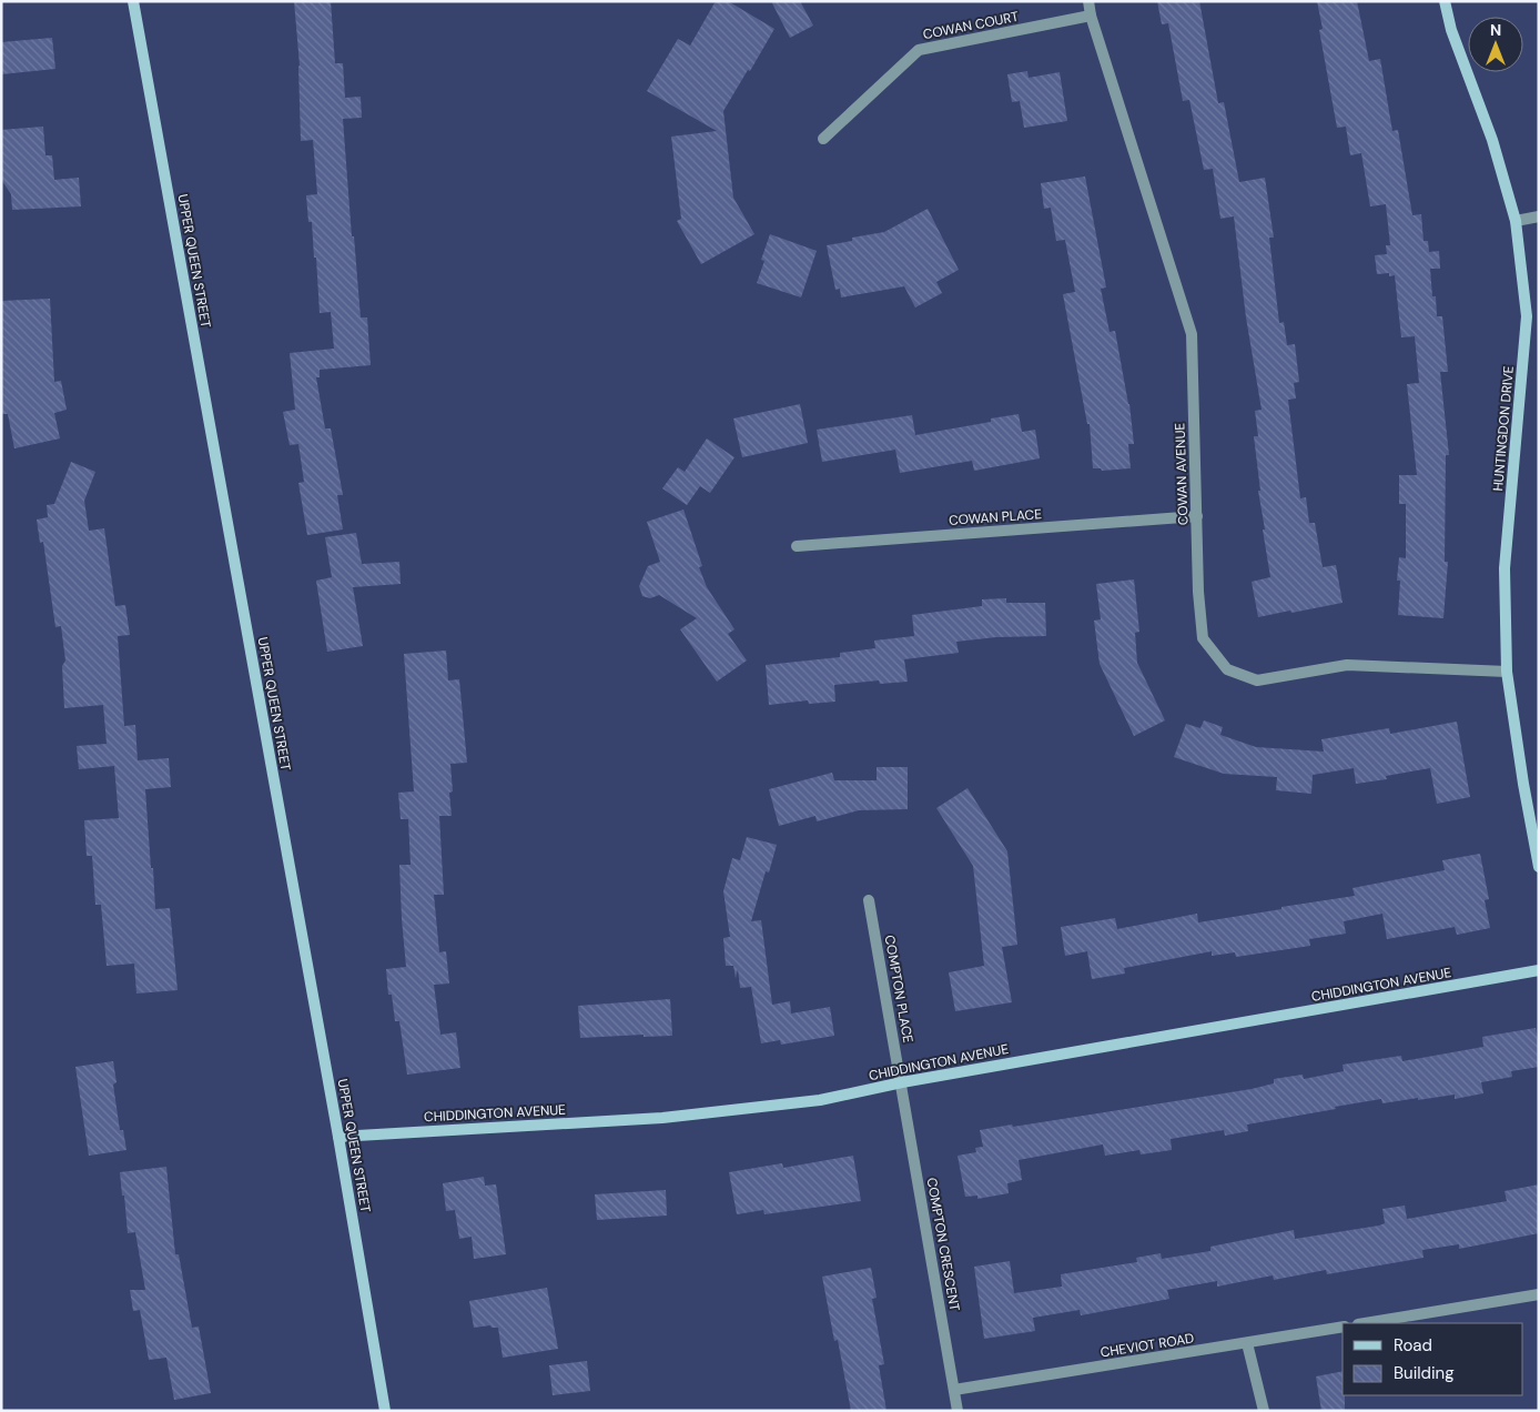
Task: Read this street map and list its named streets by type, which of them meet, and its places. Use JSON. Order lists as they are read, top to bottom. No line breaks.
{"streets":{"street":["COWAN COURT","UPPER QUEEN STREET","HUNTINGDON DRIVE","COWAN AVENUE","COWAN PLACE","CHIDDINGTON AVENUE","COMPTON PLACE","COMPTON CRESCENT","CHEVIOT ROAD"]},"crossings":[["COWAN COURT","COWAN AVENUE"],["UPPER QUEEN STREET","CHIDDINGTON AVENUE"],["HUNTINGDON DRIVE","COWAN AVENUE"],["COWAN AVENUE","COWAN PLACE"],["CHIDDINGTON AVENUE","COMPTON PLACE"],["CHIDDINGTON AVENUE","COMPTON CRESCENT"],["COMPTON PLACE","COMPTON CRESCENT"],["COMPTON CRESCENT","CHEVIOT ROAD"]],"legend":["Road","Building"],"north":"top"}
